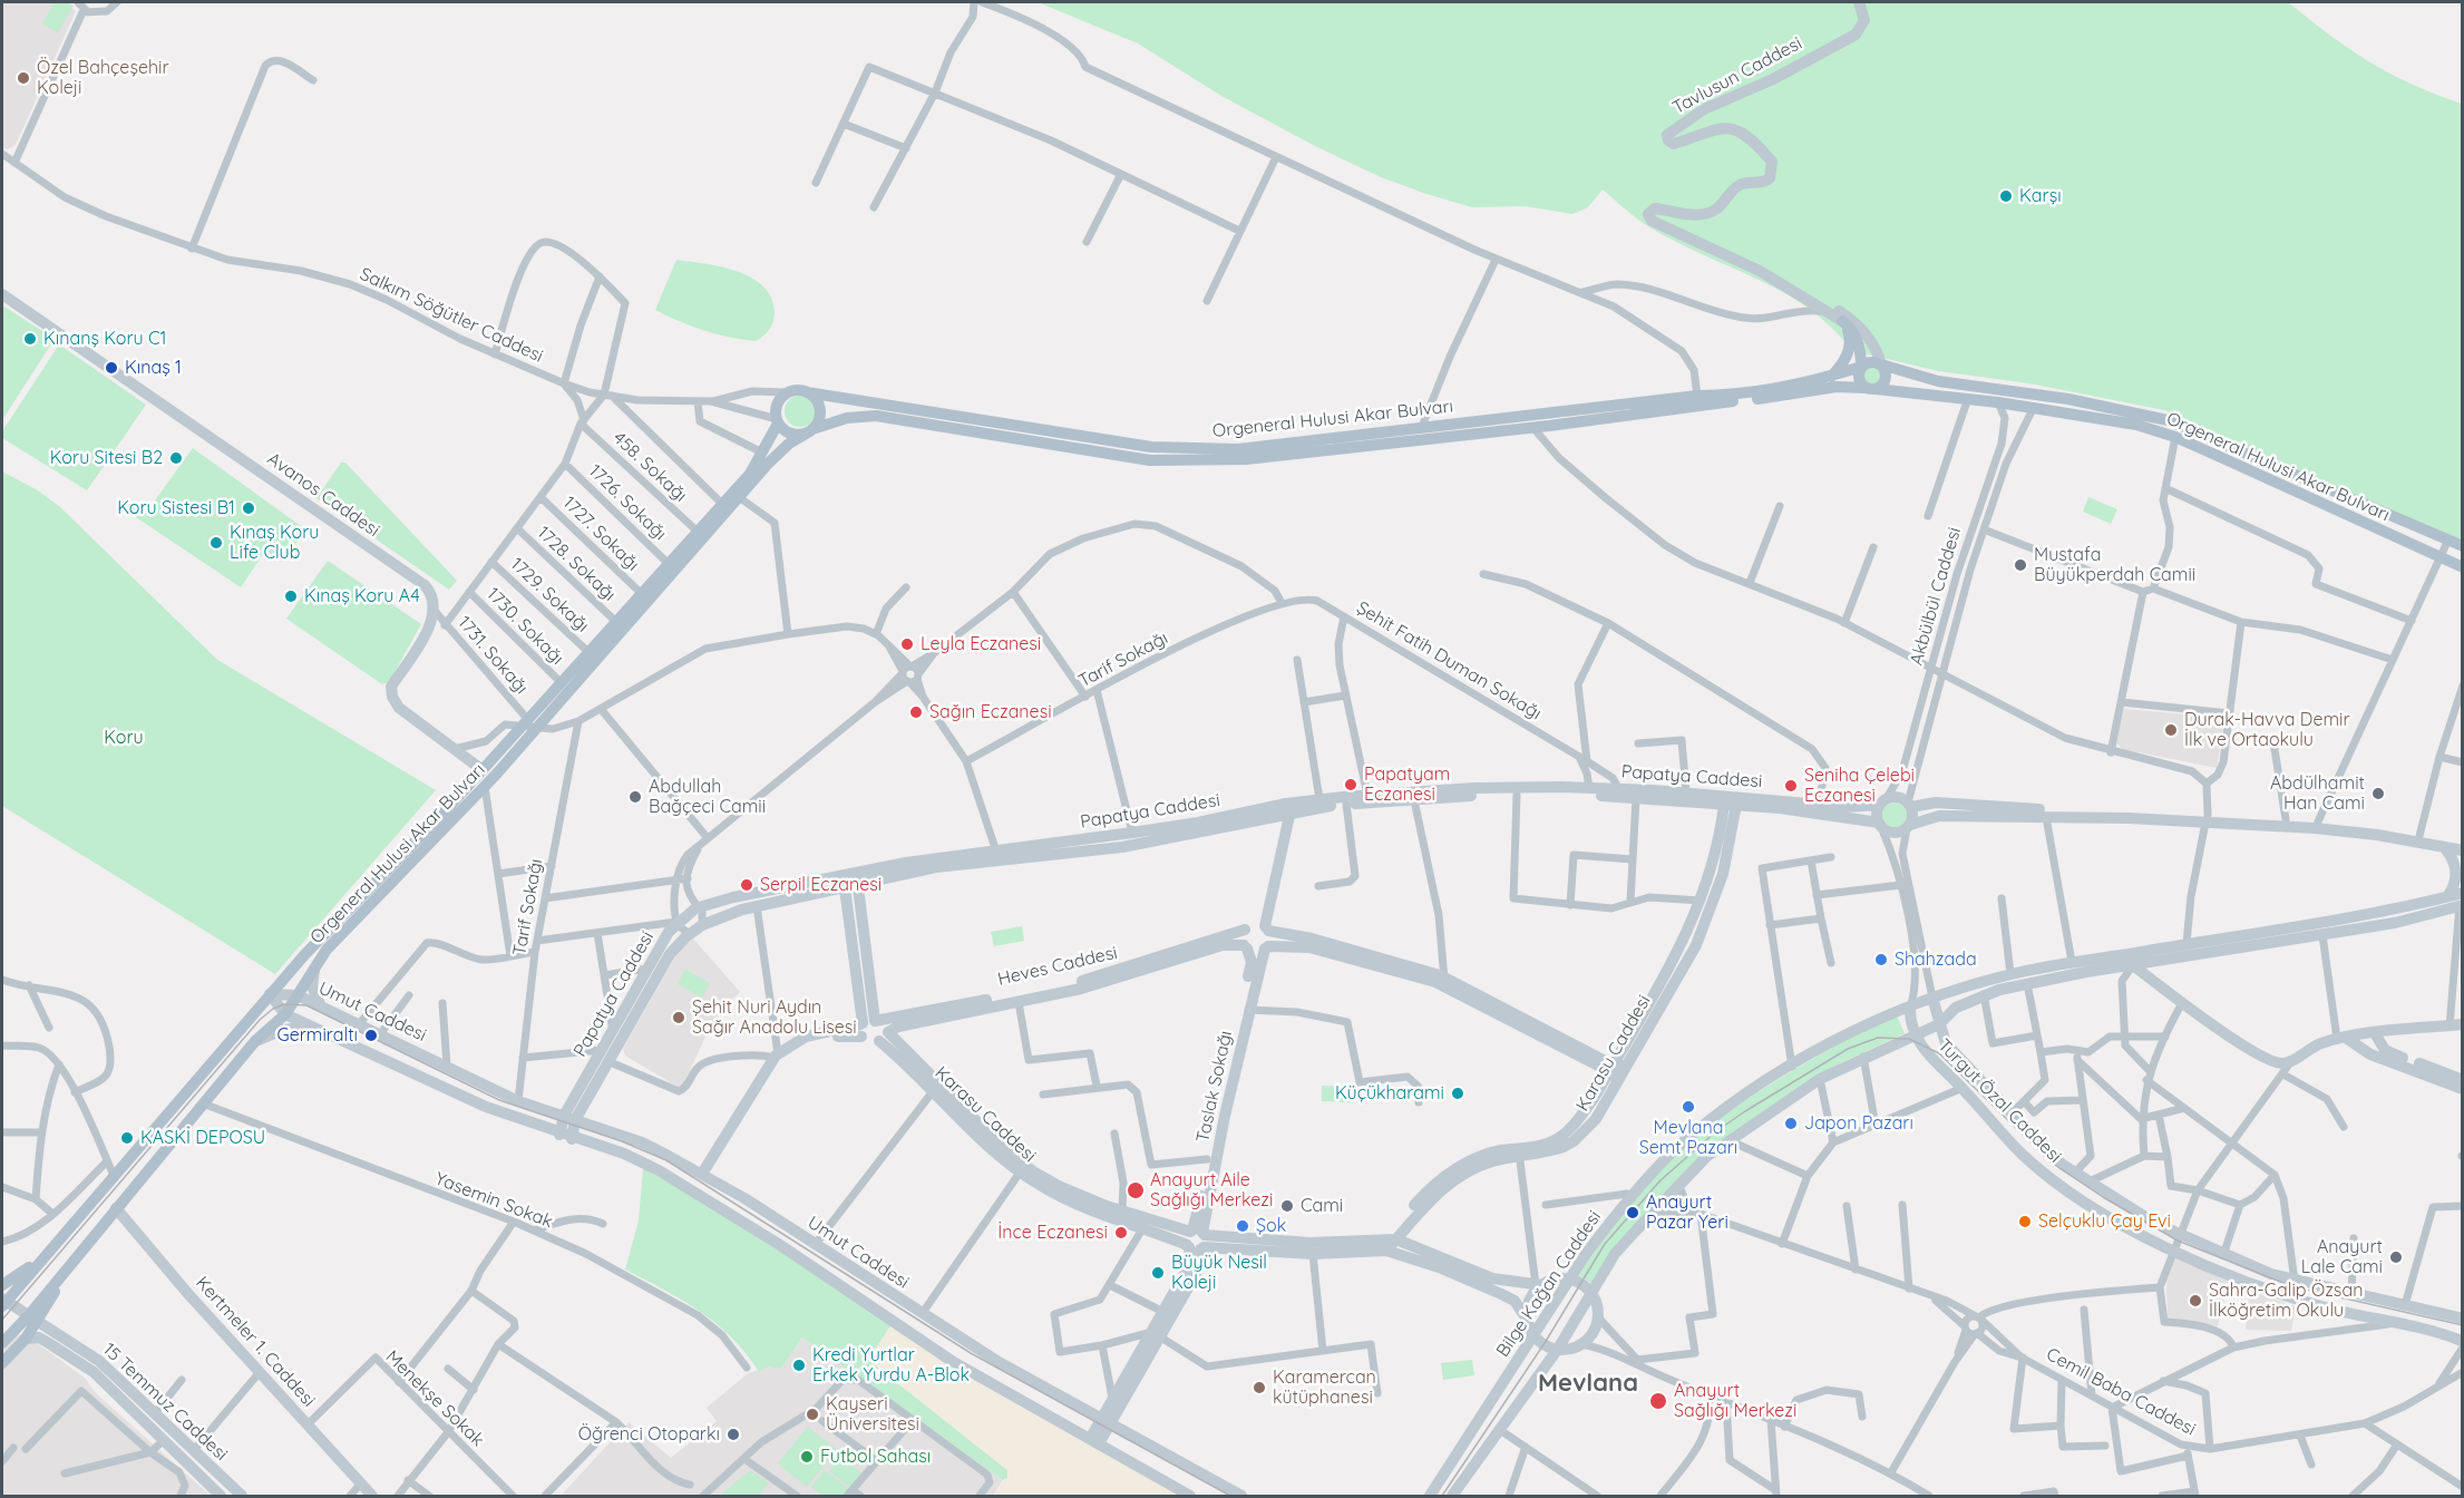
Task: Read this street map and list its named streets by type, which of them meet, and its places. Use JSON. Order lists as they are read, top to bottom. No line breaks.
{"streets":{"main road":["Orgeneral Hulusi Akar Bulvarı"],"street":["Tavlusun Caddesi","Salkım Söğütler Caddesi","458. Sokağı","Avanos Caddesi","1726. Sokağı","1727. Sokağı","1728. Sokağı","1729. Sokağı","Akbülbül Caddesi","1730. Sokağı","1731. Sokağı","Tarif Sokağı","Şehit Fatih Duman Sokağı","Papatya Caddesi","Heves Caddesi","Umut Caddesi","Karasu Caddesi","Taslak Sokağı","Turgut Özal Caddesi","Yasemin Sokak","Bilge Kağan Caddesi","Kertmeler 1. Caddesi","Cemil Baba Caddesi","Menekşe Sokak","15 Temmuz Caddesi"]},"crossings":[["Tavlusun Caddesi","Orgeneral Hulusi Akar Bulvarı"],["Salkım Söğütler Caddesi","Orgeneral Hulusi Akar Bulvarı"],["Orgeneral Hulusi Akar Bulvarı","458. Sokağı"],["Orgeneral Hulusi Akar Bulvarı","1726. Sokağı"],["Orgeneral Hulusi Akar Bulvarı","1727. Sokağı"],["Orgeneral Hulusi Akar Bulvarı","1728. Sokağı"],["Orgeneral Hulusi Akar Bulvarı","1729. Sokağı"],["Orgeneral Hulusi Akar Bulvarı","Akbülbül Caddesi"],["Orgeneral Hulusi Akar Bulvarı","1730. Sokağı"],["Orgeneral Hulusi Akar Bulvarı","1731. Sokağı"],["Orgeneral Hulusi Akar Bulvarı","Umut Caddesi"],["Orgeneral Hulusi Akar Bulvarı","Yasemin Sokak"],["Orgeneral Hulusi Akar Bulvarı","Kertmeler 1. Caddesi"],["Orgeneral Hulusi Akar Bulvarı","15 Temmuz Caddesi"],["Avanos Caddesi","1731. Sokağı"],["Akbülbül Caddesi","Papatya Caddesi"],["Tarif Sokağı","Şehit Fatih Duman Sokağı"],["Tarif Sokağı","Umut Caddesi"],["Şehit Fatih Duman Sokağı","Papatya Caddesi"],["Papatya Caddesi","Umut Caddesi"],["Papatya Caddesi","Karasu Caddesi"],["Heves Caddesi","Karasu Caddesi"],["Heves Caddesi","Taslak Sokağı"],["Umut Caddesi","Taslak Sokağı"],["Karasu Caddesi","Taslak Sokağı"],["Turgut Özal Caddesi","Bilge Kağan Caddesi"],["Bilge Kağan Caddesi","Cemil Baba Caddesi"],["Kertmeler 1. Caddesi","Menekşe Sokak"]],"districts":["Mevlana"],"parks":["Koru"],"places":["Özel Bahçeşehir Koleji","Karşı","Kınanş Koru C1","Kınaş 1","Koru Sitesi B2","Koru Sistesi B1","Kınaş Koru Life Club","Mustafa Büyükperdah Camii","Kınaş Koru A4","Leyla Eczanesi","Sağın Eczanesi","Durak-Havva Demir İlk ve Ortaokulu","Papatyam Eczanesi","Seniha Çelebi Eczanesi","Abdülhamit Han Cami","Abdullah Bağçeci Camii","Serpil Eczanesi","Shahzada","Şehit Nuri Aydın Sağır Anadolu Lisesi","Germiraltı","Küçükharami","Mevlana Semt Pazarı","Japon Pazarı","KASKİ DEPOSU","Anayurt Aile Sağlığı Merkezi","Cami","Anayurt Pazar Yeri","Selçuklu Çay Evi","Şok","İnce Eczanesi","Anayurt Lale Cami","Büyük Nesil Koleji","Sahra-Galip Özsan İlköğretim Okulu","Kredi Yurtlar Erkek Yurdu A-Blok","Karamercan kütüphanesi","Anayurt Sağlığı Merkezi","Kayseri Üniversitesi","Öğrenci Otoparkı","Futbol Sahası"]}
